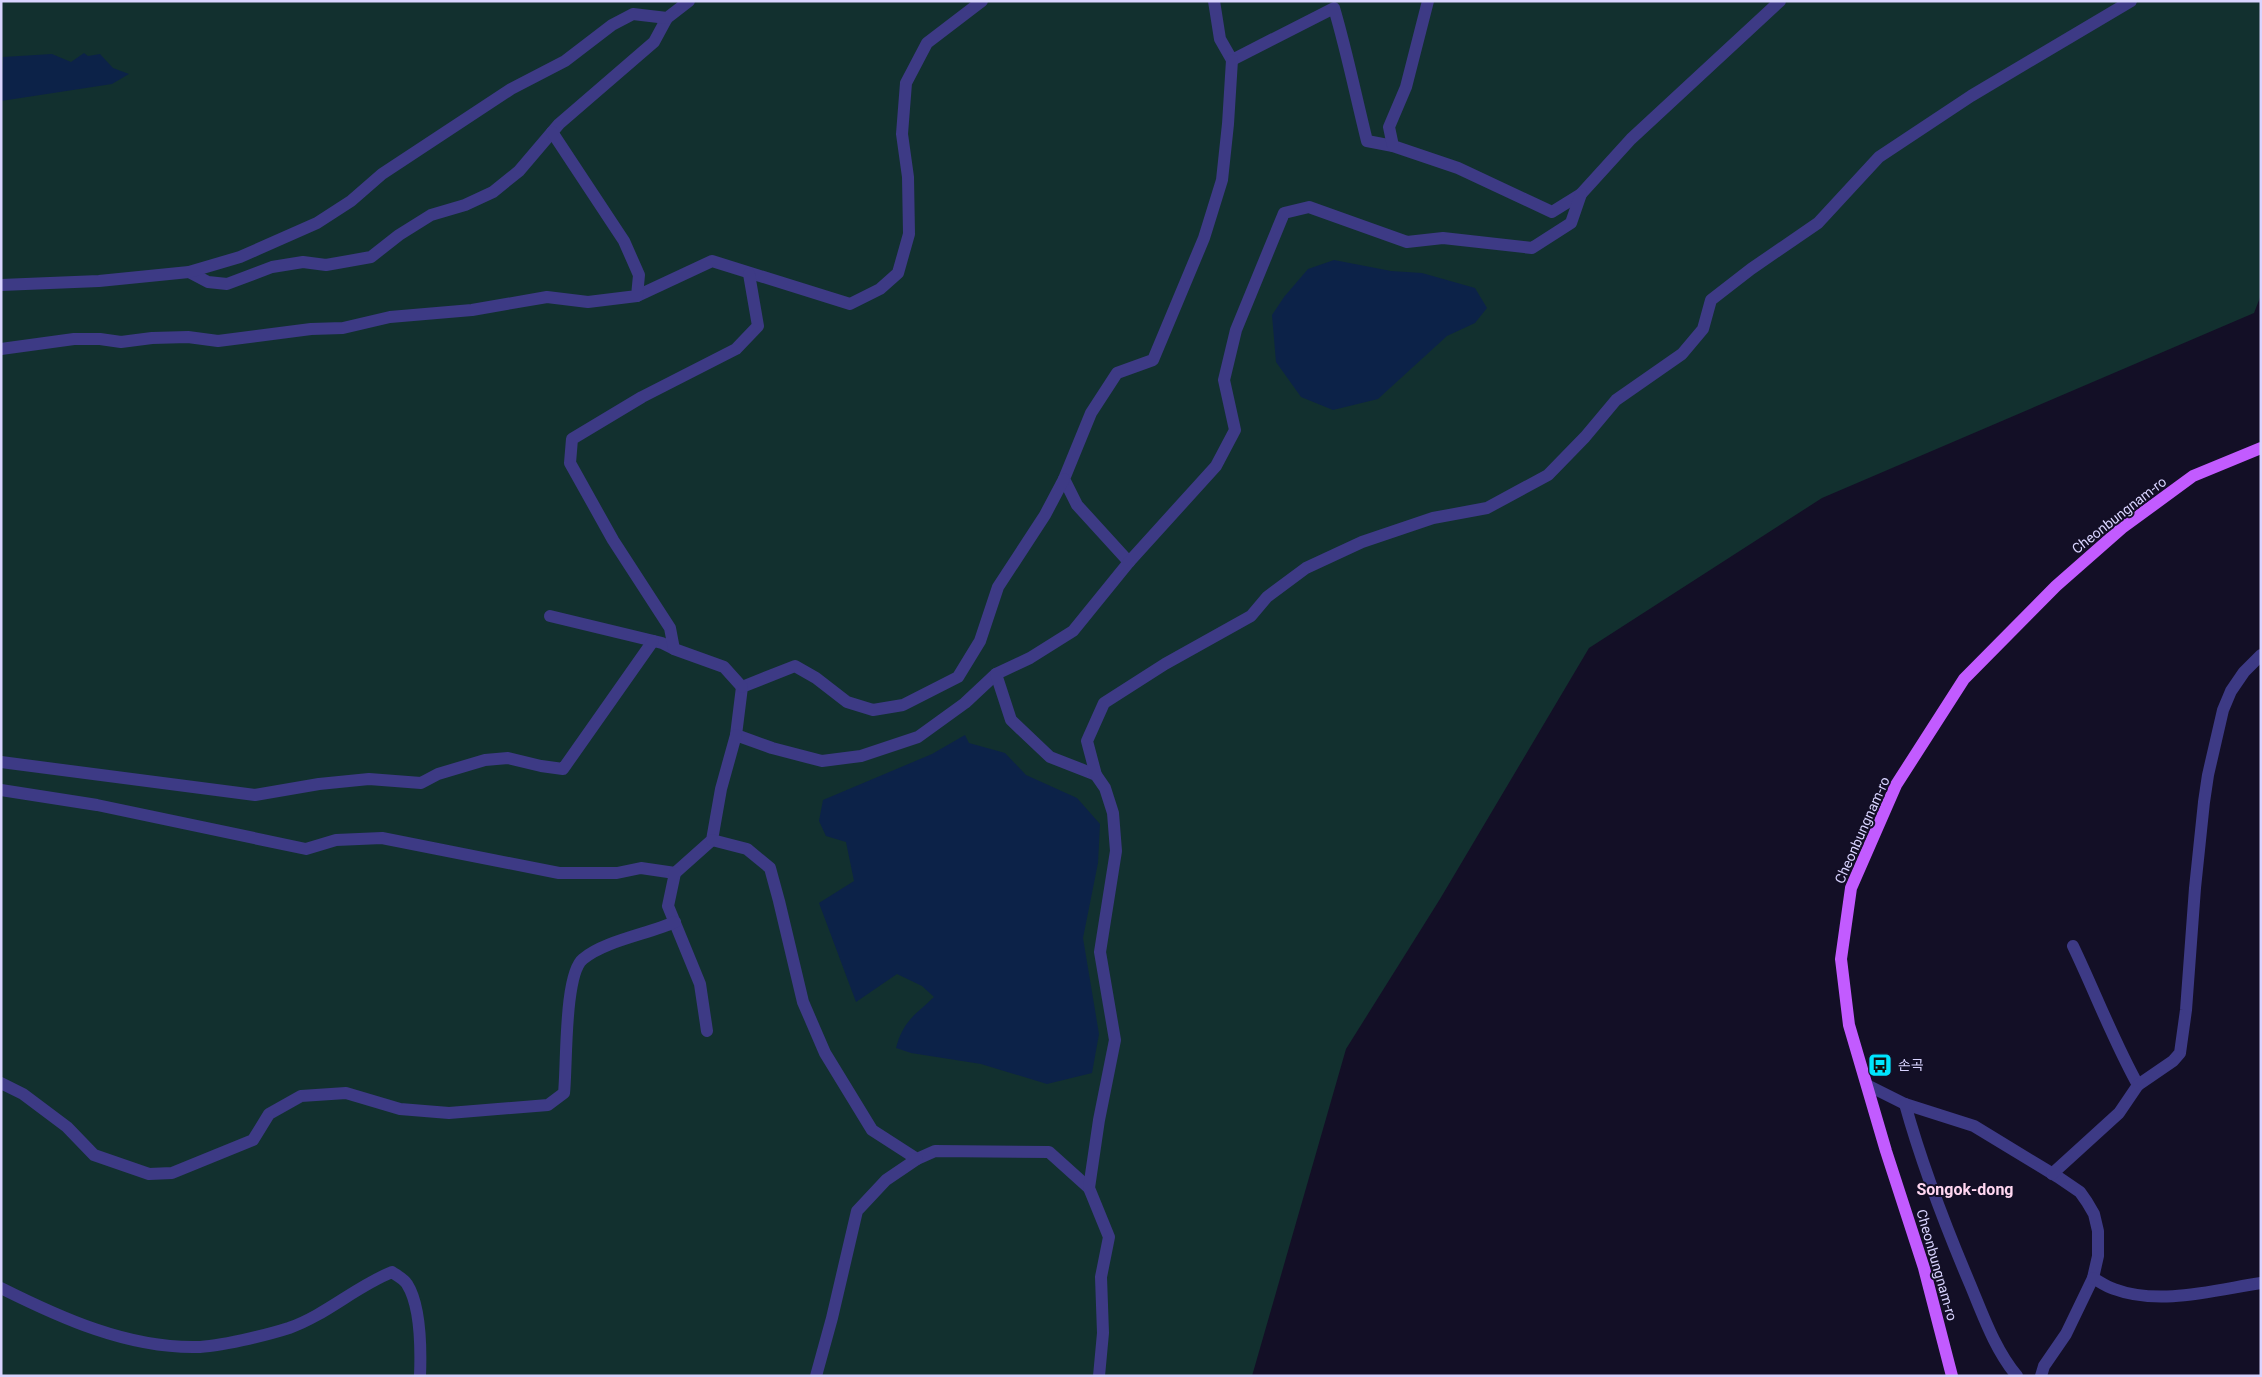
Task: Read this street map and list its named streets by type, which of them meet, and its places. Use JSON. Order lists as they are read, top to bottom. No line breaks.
{"streets":{"main road":["Cheonbungnam-ro"]},"districts":["Songok-dong"],"places":{"bus stop":["손곡"]}}
